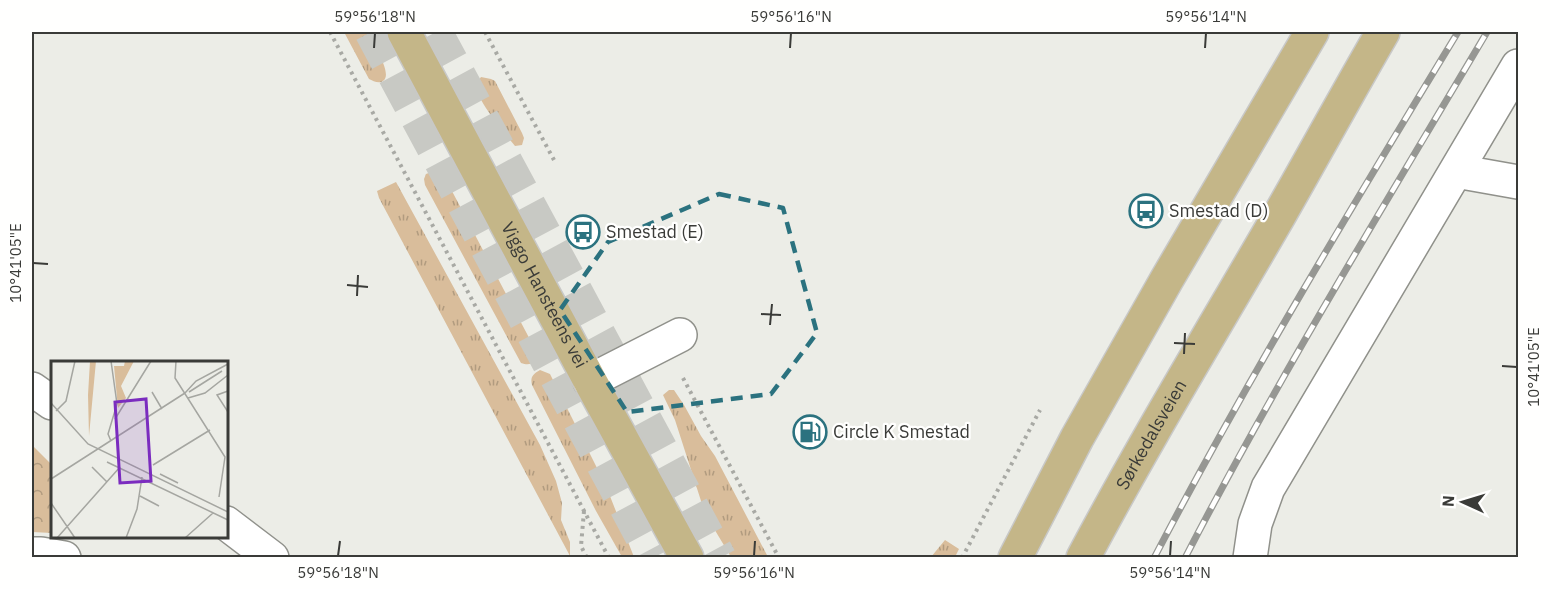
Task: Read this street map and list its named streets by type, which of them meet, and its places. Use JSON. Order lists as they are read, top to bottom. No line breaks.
{"streets":{"main road":["Viggo Hansteens vei","Sørkedalsveien"]},"places":{"bus stop":["Smestad (D)","Smestad (E)"],"fuel station":["Circle K Smestad"]},"north":"left","coordinates":["59°56'18\"N","59°56'16\"N","59°56'14\"N","10°41'05\"E"]}
